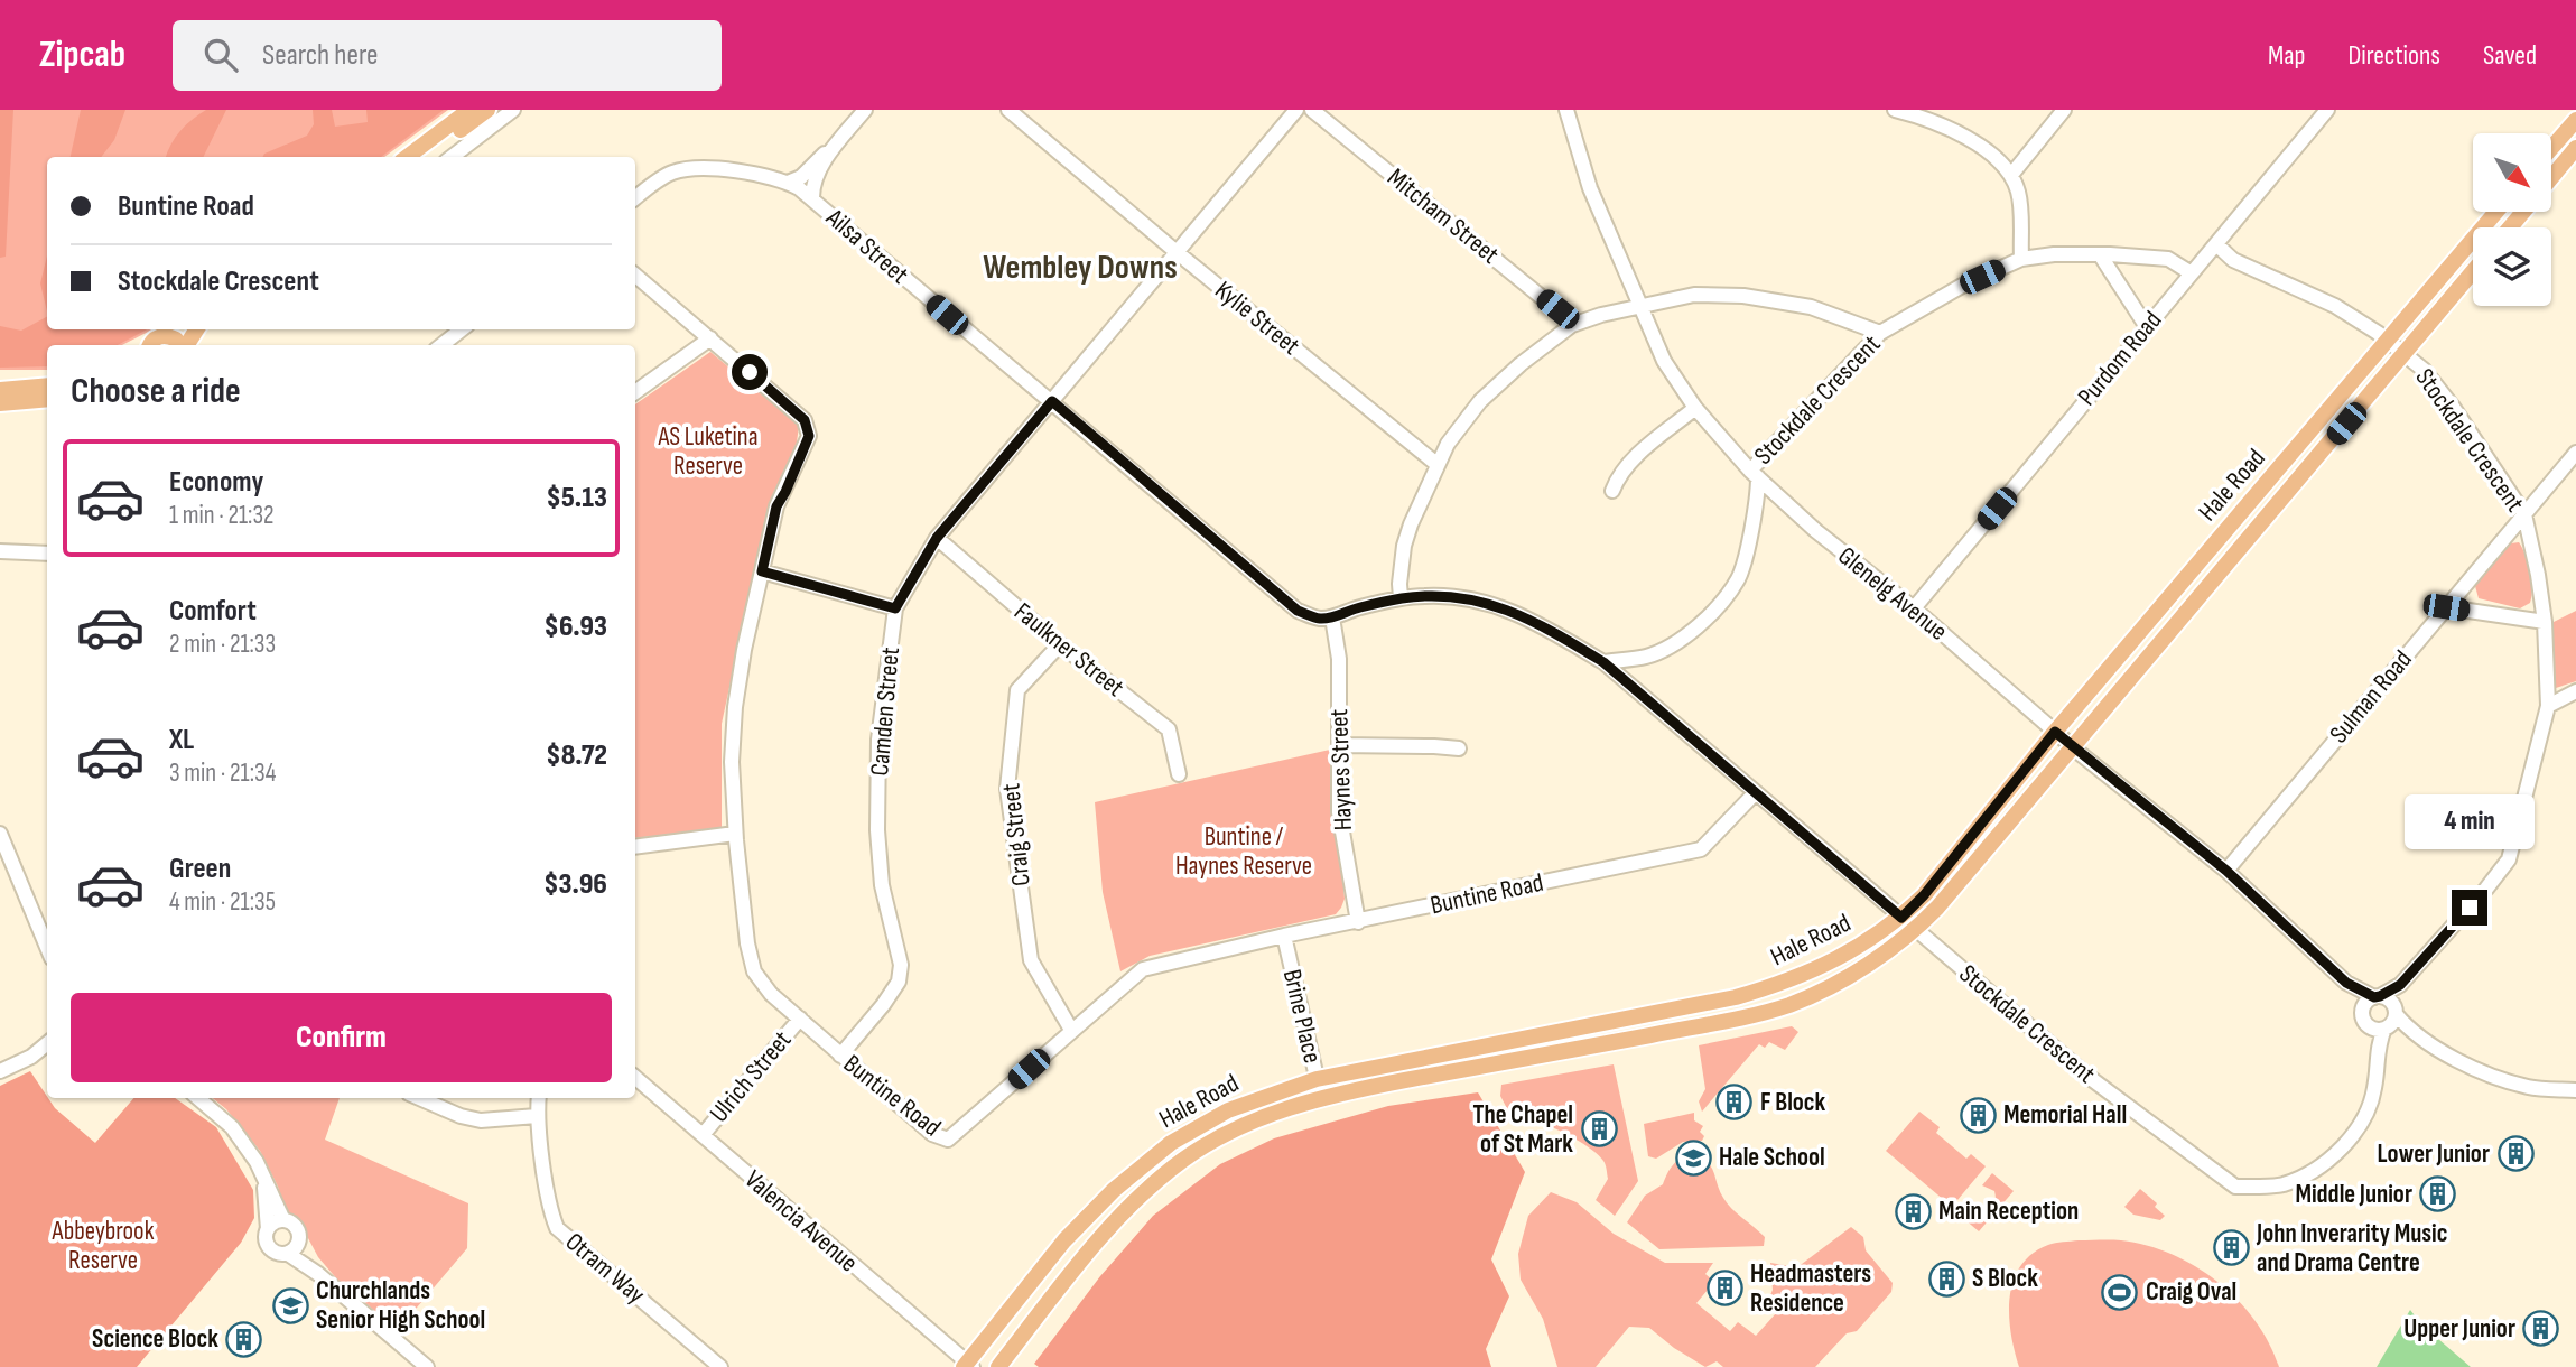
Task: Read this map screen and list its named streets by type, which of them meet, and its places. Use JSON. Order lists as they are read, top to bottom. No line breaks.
{"streets":{"main road":["Hale Road"],"street":["Mitcham Street","Ailsa Street","Kylie Street","Purdom Road","Stockdale Crescent","Glenelg Avenue","Faulkner Street","Sulman Road","Camden Street","Haynes Street","Craig Street","Buntine Road","Brine Place","Ulrich Street","Valencia Avenue","Otram Way"]},"crossings":[["Ailsa Street","Stockdale Crescent"],["Ailsa Street","Camden Street"],["Ailsa Street","Haynes Street"],["Kylie Street","Camden Street"],["Purdom Road","Stockdale Crescent"],["Purdom Road","Glenelg Avenue"],["Stockdale Crescent","Hale Road"],["Stockdale Crescent","Glenelg Avenue"],["Stockdale Crescent","Sulman Road"],["Stockdale Crescent","Haynes Street"],["Stockdale Crescent","Buntine Road"],["Hale Road","Glenelg Avenue"],["Hale Road","Brine Place"],["Hale Road","Valencia Avenue"],["Glenelg Avenue","Sulman Road"],["Faulkner Street","Camden Street"],["Faulkner Street","Craig Street"],["Camden Street","Buntine Road"],["Haynes Street","Buntine Road"],["Craig Street","Buntine Road"],["Buntine Road","Brine Place"],["Buntine Road","Ulrich Street"],["Ulrich Street","Valencia Avenue"]],"districts":["Wembley Downs"],"parks":["AS Luketina Reserve","Buntine / Haynes Reserve","Abbeybrook Reserve"],"places":{"building":["F Block","Memorial Hall","The Chapel of St Mark","Lower Junior","Middle Junior","Main Reception","John Inverarity Music and Drama Centre","S Block","Headmasters Residence","Upper Junior","Science Block"],"school or university":["Hale School","Churchlands Senior High School"],"sports":["Craig Oval"]},"north":"bottom right","page":{"header":"Zipcab","search":"Search here","nav":["Map","Directions","Saved"],"banner":["Buntine Road","Stockdale Crescent"],"heading":"Choose a ride","list":[{"name":"Economy","note":"1 min · 21:32","value":"$5.13"},{"name":"Comfort","note":"2 min · 21:33","value":"$6.93"},{"name":"XL","note":"3 min · 21:34","value":"$8.72"},{"name":"Green","note":"4 min · 21:35","value":"$3.96"}],"bubble":"4 min","buttons":"Confirm"}}
